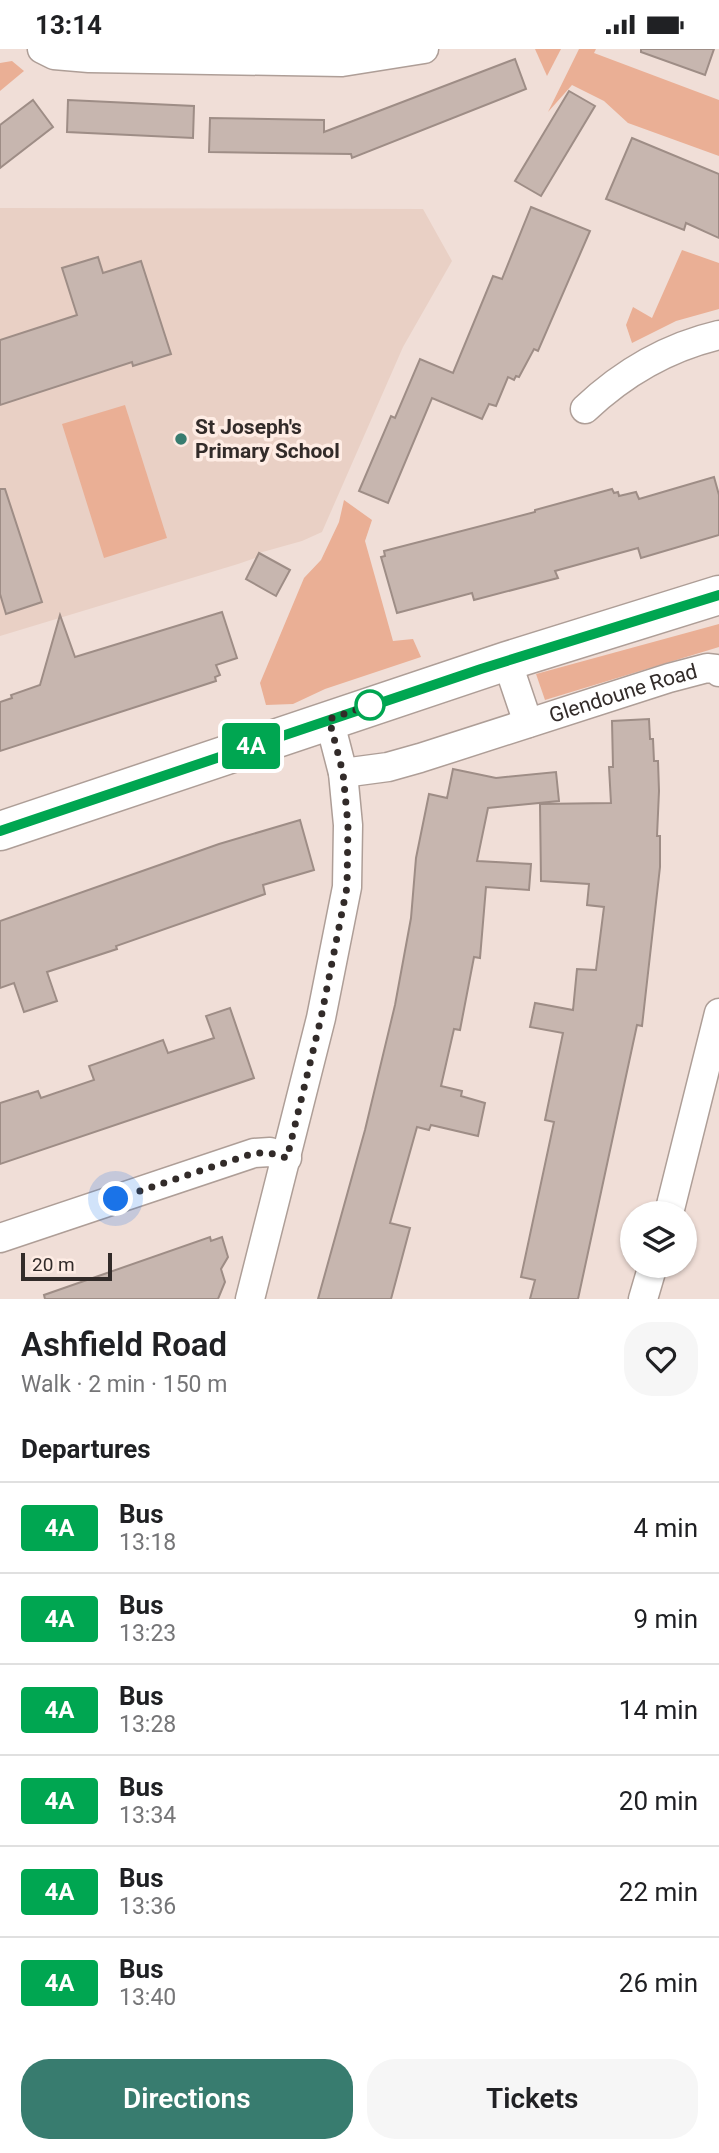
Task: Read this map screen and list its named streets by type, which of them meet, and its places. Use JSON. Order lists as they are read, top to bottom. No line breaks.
{"streets":{"street":["Glendoune Road"]},"places":["St Joseph's Primary School"],"lines":["bus line 4A"],"scale_bar":"20 m","page":{"status":"13:14","on_map":"4A","scale":"20 m","heading":[["Ashfield Road","Walk · 2 min · 150 m"],"Departures"],"list":[{"mark":"4A","name":"Bus","note":"13:18","value":"4 min"},{"mark":"4A","name":"Bus","note":"13:23","value":"9 min"},{"mark":"4A","name":"Bus","note":"13:28","value":"14 min"},{"mark":"4A","name":"Bus","note":"13:34","value":"20 min"},{"mark":"4A","name":"Bus","note":"13:36","value":"22 min"},{"mark":"4A","name":"Bus","note":"13:40","value":"26 min"}],"buttons":["Directions","Tickets"]}}
